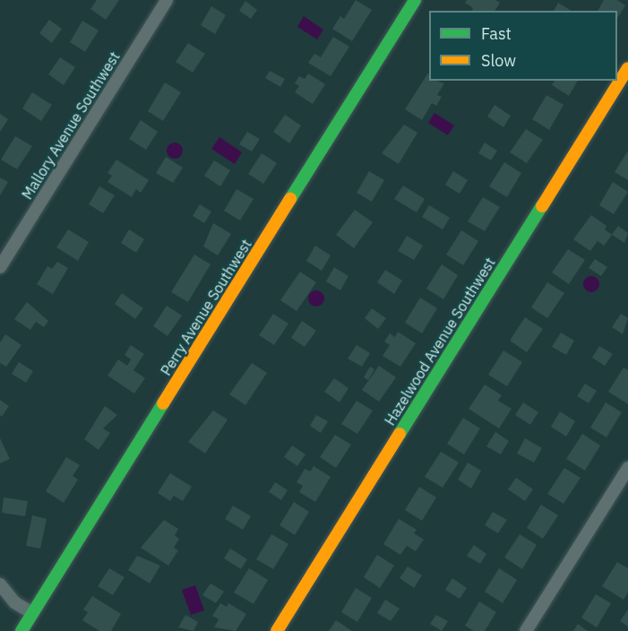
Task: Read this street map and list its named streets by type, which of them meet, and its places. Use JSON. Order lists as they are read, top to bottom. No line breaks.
{"streets":{"street":["Mallory Avenue Southwest","Perry Avenue Southwest","Hazelwood Avenue Southwest"]},"legend":["Fast","Slow"]}
